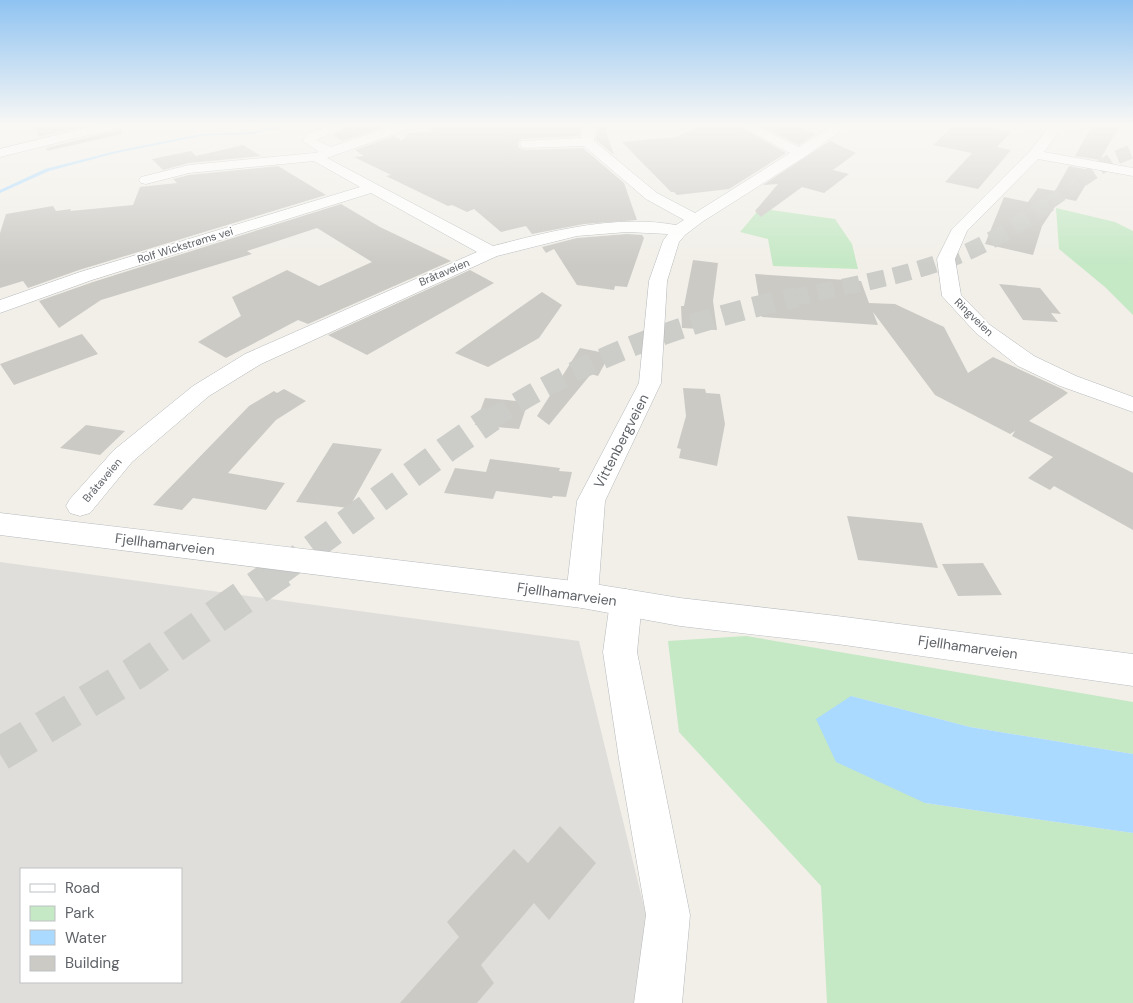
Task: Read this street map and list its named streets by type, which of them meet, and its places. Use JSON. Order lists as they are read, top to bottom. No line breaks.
{"streets":{"street":["Rolf Wickstrøms vei","Bråtaveien","Ringveien","Vittenbergveien","Fjellhamarveien"]},"crossings":[["Bråtaveien","Vittenbergveien"],["Vittenbergveien","Fjellhamarveien"]],"legend":["Road","Park","Water","Building"]}
